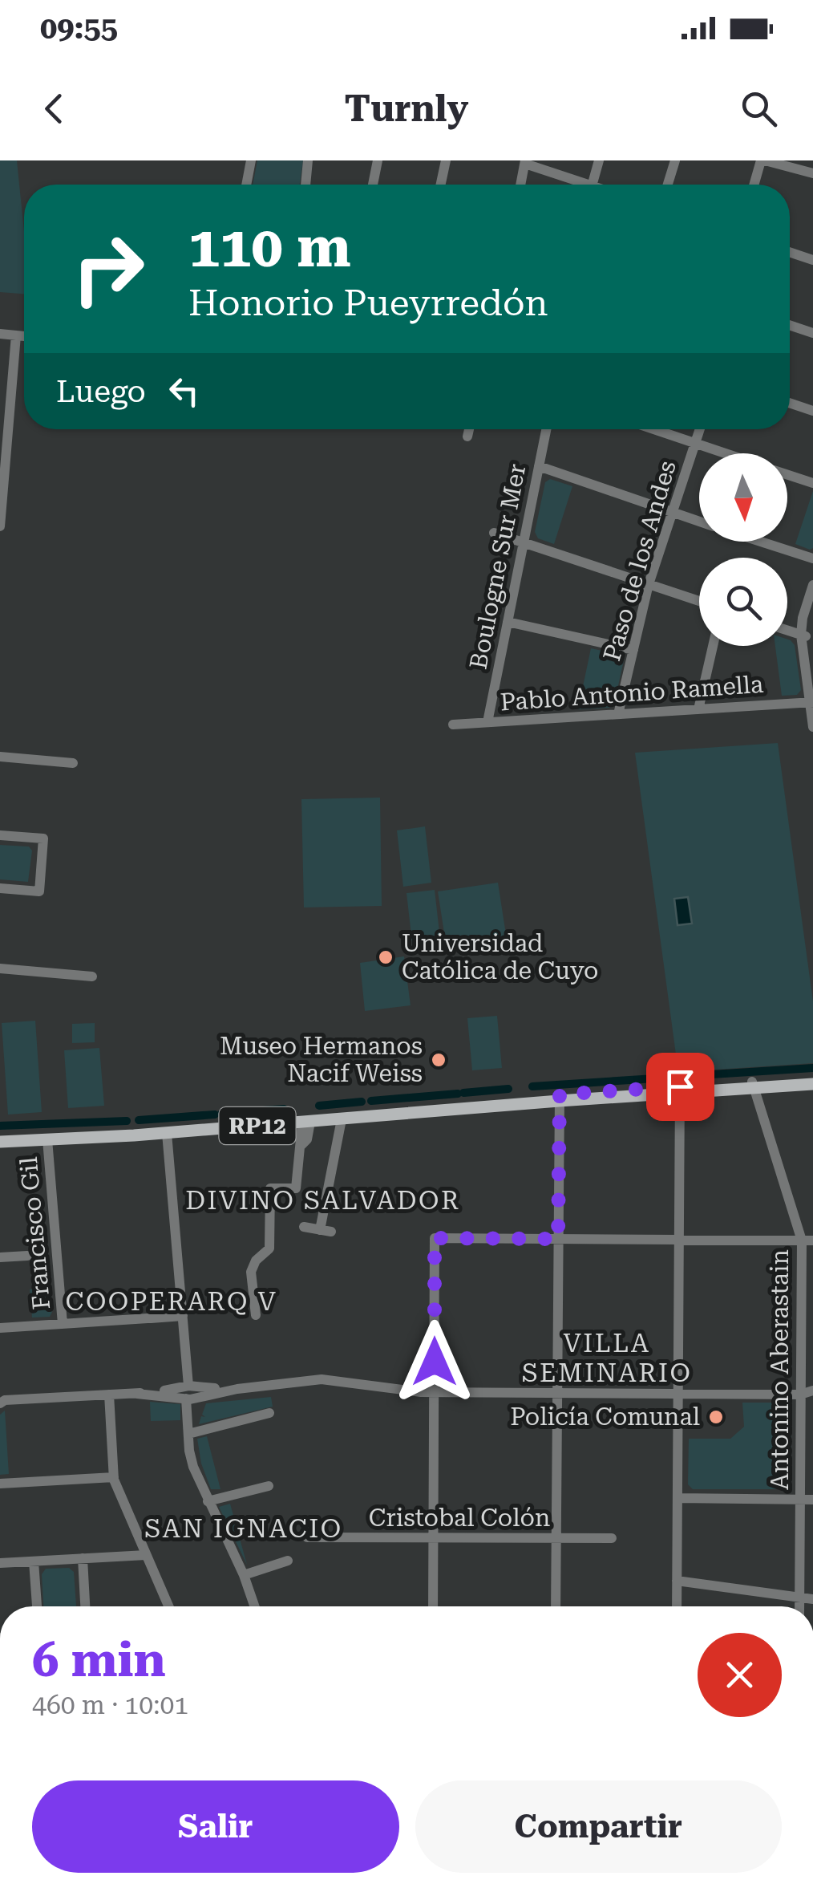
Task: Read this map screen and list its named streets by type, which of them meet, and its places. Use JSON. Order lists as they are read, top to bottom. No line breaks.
{"streets":{"main road":["RP12"],"street":["Paso de los Andes","Boulogne Sur Mer","Pablo Antonio Ramella","Francisco Gil","Antonino Aberastain","Cristobal Colón"]},"crossings":[["Paso de los Andes","Pablo Antonio Ramella"],["Boulogne Sur Mer","Pablo Antonio Ramella"],["RP12","Francisco Gil"],["RP12","Antonino Aberastain"]],"districts":["DIVINO SALVADOR","COOPERARQ V","VILLA SEMINARIO","SAN IGNACIO"],"places":["Universidad Católica de Cuyo","Museo Hermanos Nacif Weiss","Policía Comunal"],"north":"bottom","page":{"status":"09:55","header":"Turnly","turn":["110 m","Honorio Pueyrredón"],"then":"Luego","heading":["6 min","460 m · 10:01"],"buttons":["Salir","Compartir"]}}
